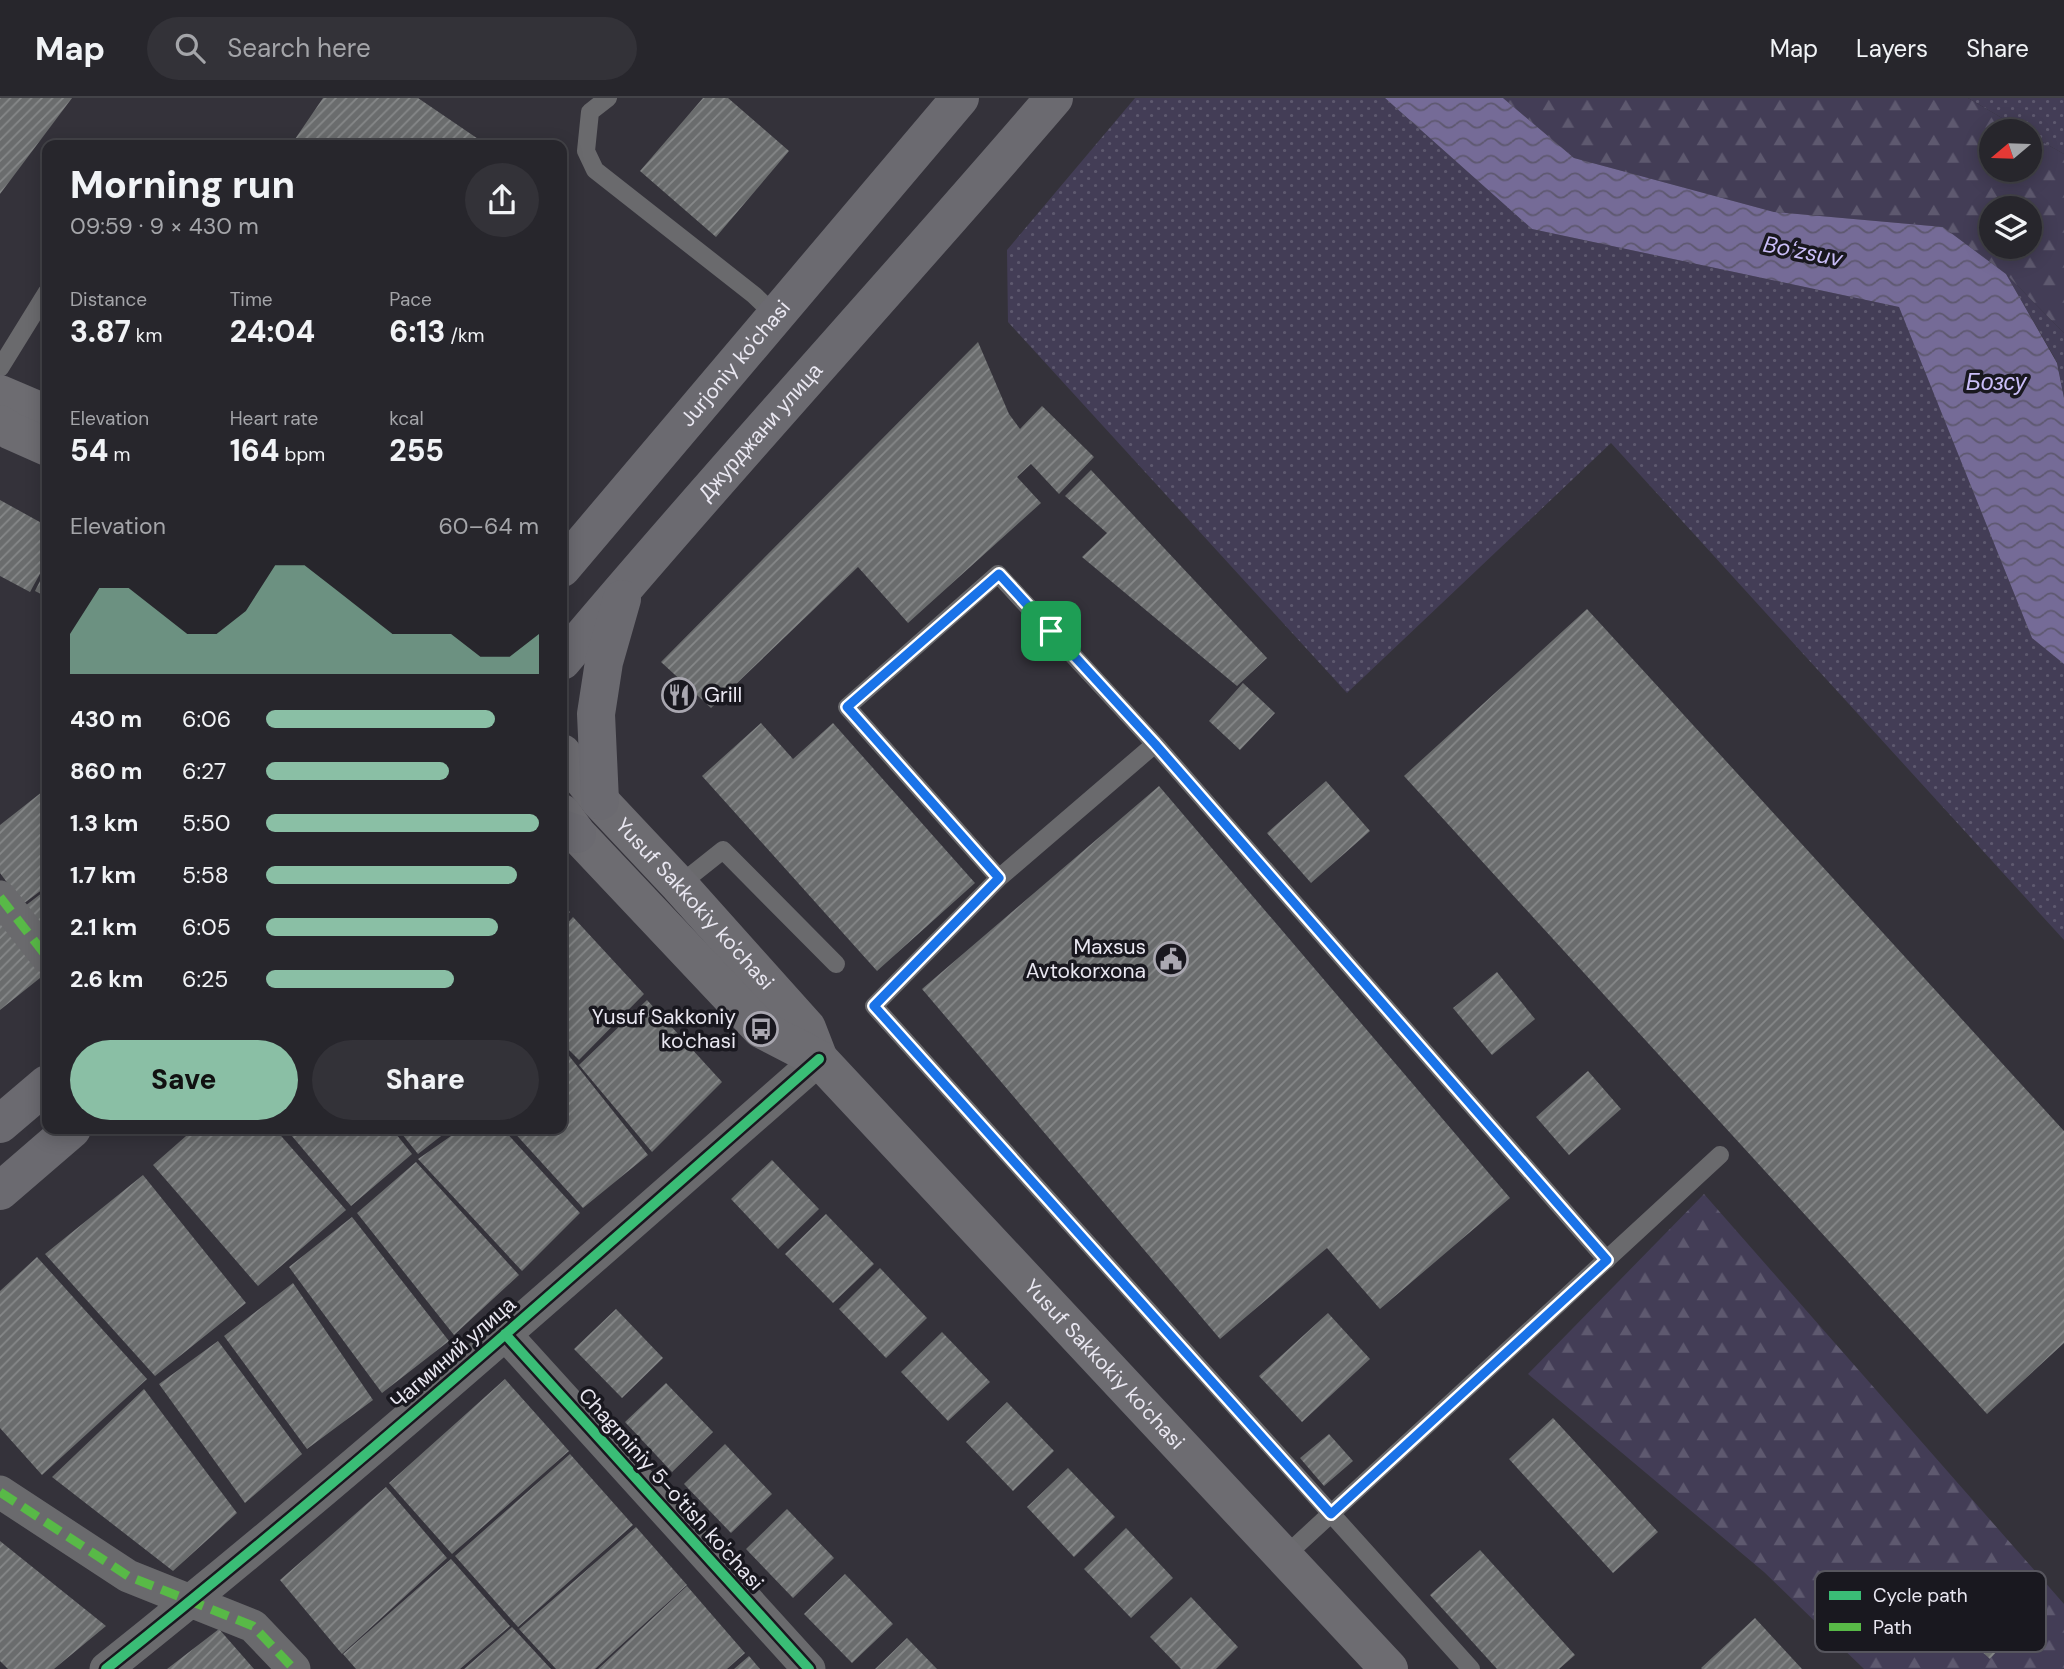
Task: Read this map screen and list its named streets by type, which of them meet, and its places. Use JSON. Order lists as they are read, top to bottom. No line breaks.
{"streets":{"main road":["Jurjoniy ko'chasi","Джурджани улица","Yusuf Sakkokiy ko'chasi"],"street":["Чагминий улица","Chagminiy 5-o'tish ko'chasi"]},"crossings":[["Yusuf Sakkokiy ko'chasi","Чагминий улица"],["Чагминий улица","Chagminiy 5-o'tish ko'chasi"]],"water":["Boʻzsuv","Бозсу"],"places":{"restaurant":["Grill"],"public building":["Maxsus Avtokorxona"],"bus stop":["Yusuf Sakkoniy ko'chasi"]},"legend":["Cycle path","Path"],"north":"left","page":{"header":"Map","search":"Search here","nav":["Map","Layers","Share"],"heading":["Morning run","09:59 · 9 × 430 m"],"stats":[["Distance","3.87 km"],["Time","24:04"],["Pace","6:13 /km"],["Elevation","54 m"],["Heart rate","164 bpm"],["kcal","255"]],"chart":["Elevation","60–64 m"],"list":[{"name":"430 m","note":"6:06"},{"name":"860 m","note":"6:27"},{"name":"1.3 km","note":"5:50"},{"name":"1.7 km","note":"5:58"},{"name":"2.1 km","note":"6:05"},{"name":"2.6 km","note":"6:25"}],"buttons":["Save","Share"]}}
